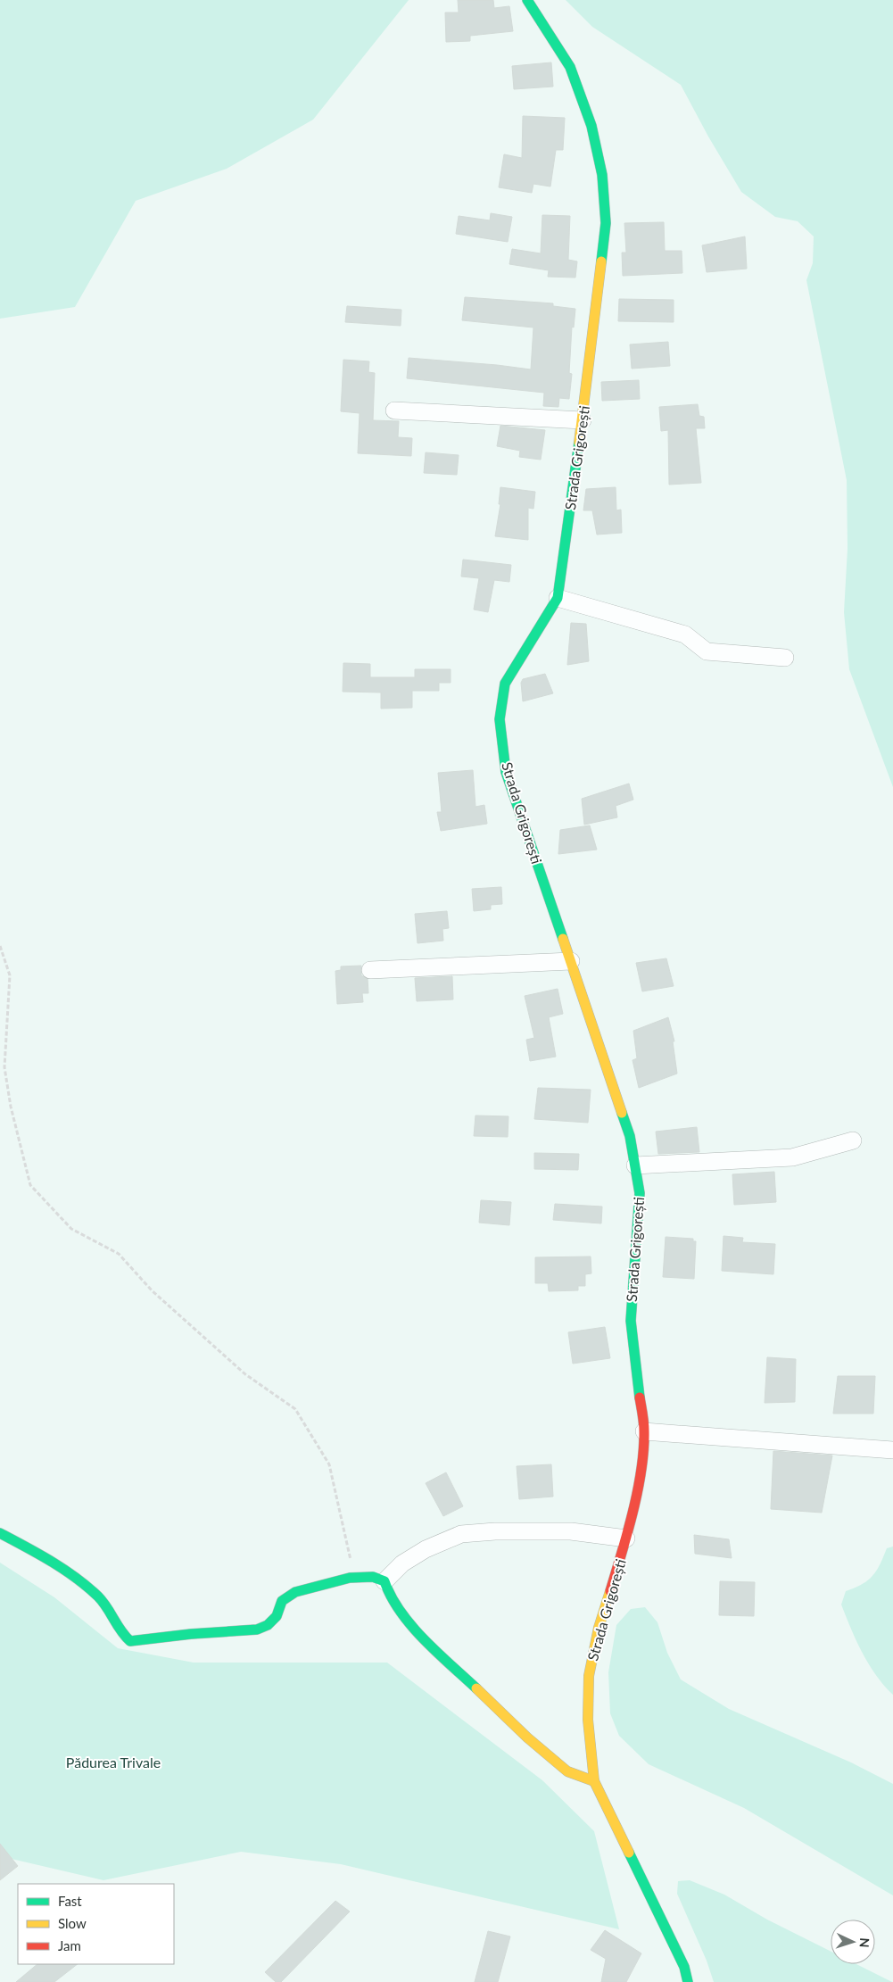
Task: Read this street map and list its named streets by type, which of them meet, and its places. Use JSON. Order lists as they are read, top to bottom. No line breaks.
{"streets":{"street":["Strada Grigorești"]},"parks":["Pădurea Trivale"],"legend":["Fast","Slow","Jam"],"north":"right"}
